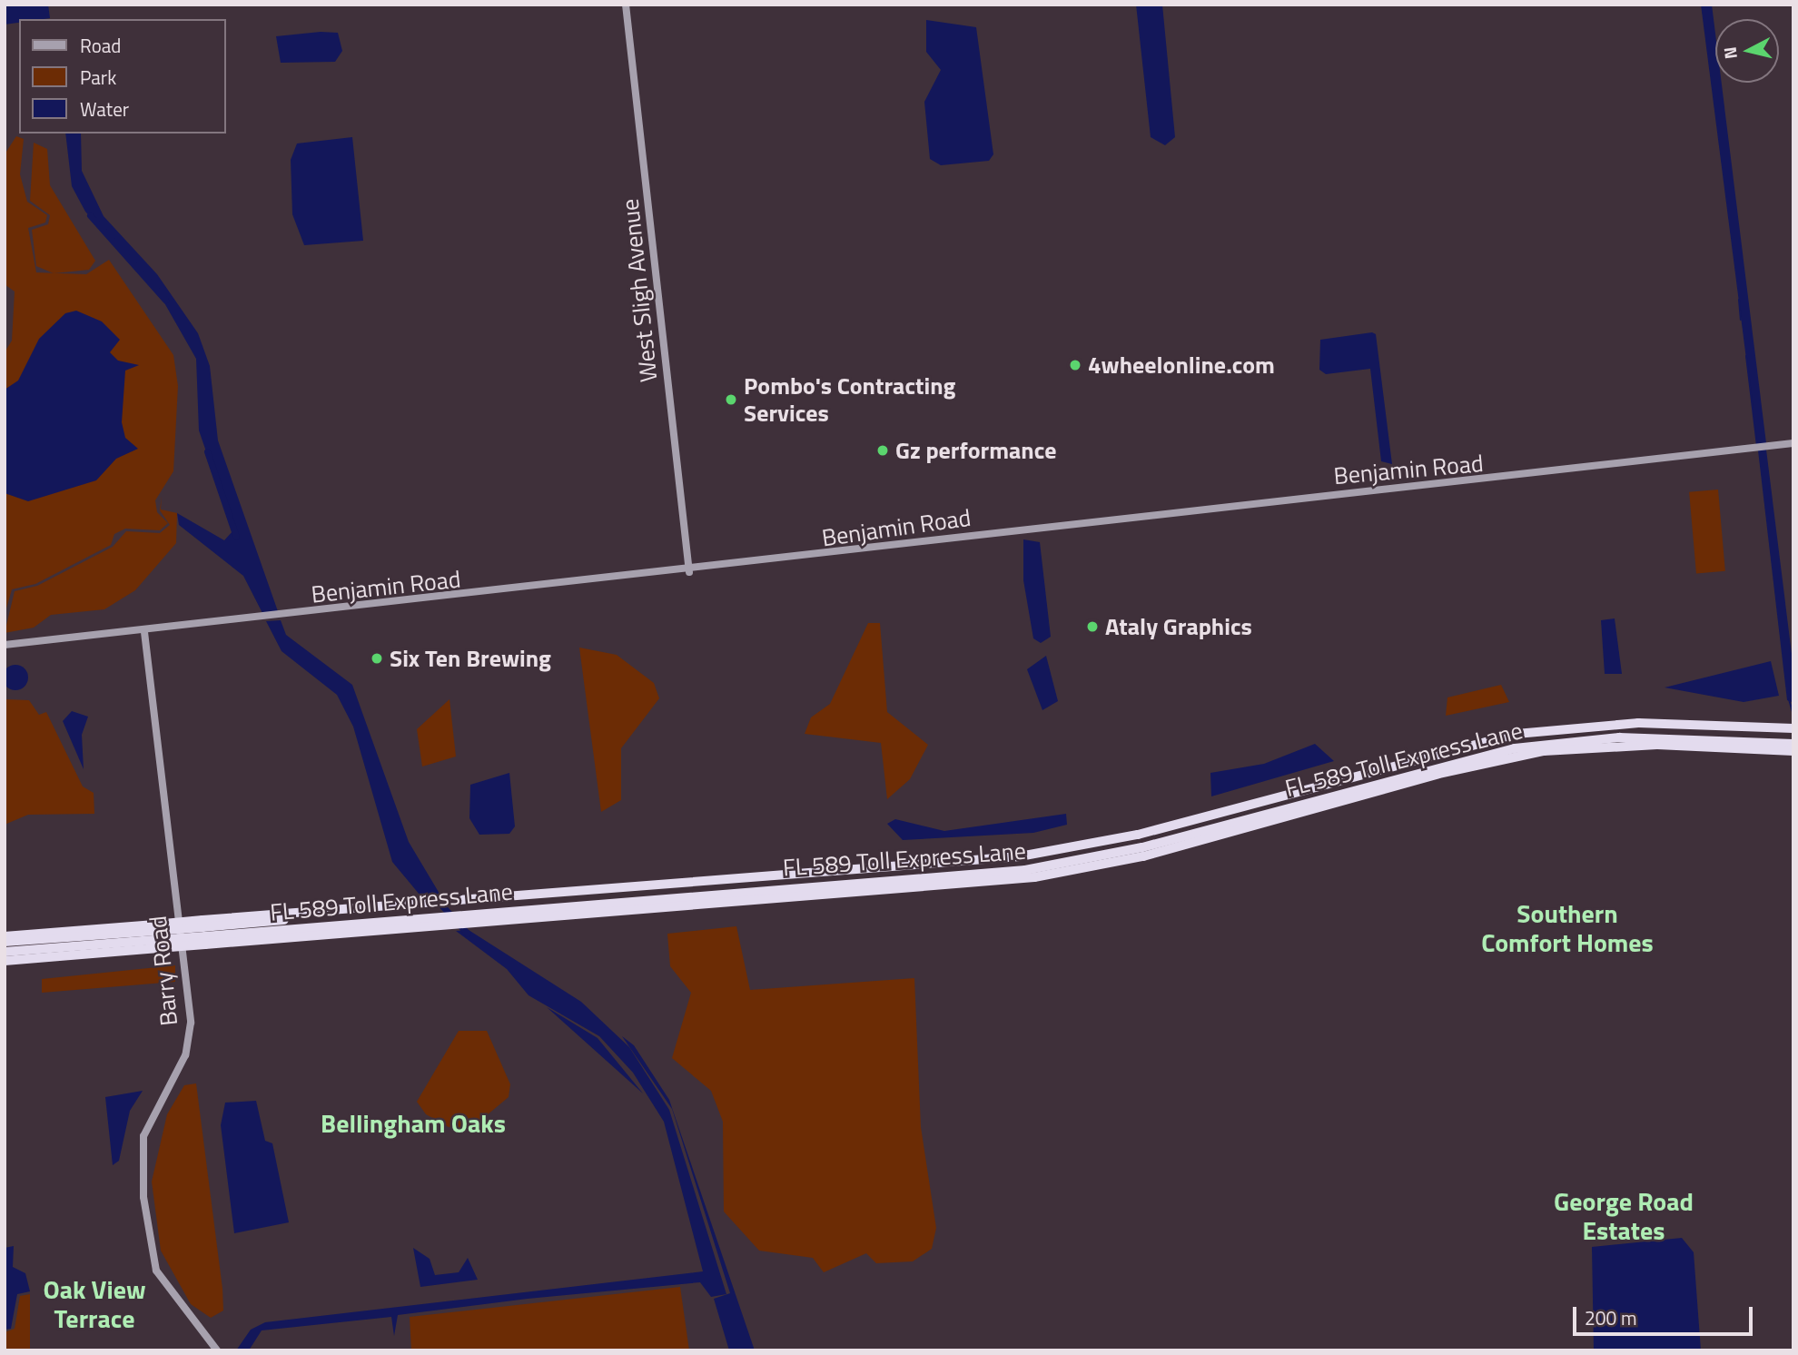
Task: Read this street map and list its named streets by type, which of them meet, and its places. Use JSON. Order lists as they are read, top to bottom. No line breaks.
{"streets":{"highway":["FL 589 Toll Express Lane"],"street":["West Sligh Avenue","Benjamin Road","Barry Road"]},"crossings":[["West Sligh Avenue","Benjamin Road"],["Benjamin Road","Barry Road"]],"districts":["Southern Comfort Homes","Bellingham Oaks","George Road Estates","Oak View Terrace"],"places":["4wheelonline.com","Pombo's Contracting Services","Gz performance","Ataly Graphics","Six Ten Brewing"],"legend":["Road","Park","Water"],"scale_bar":"200 m","north":"left"}
